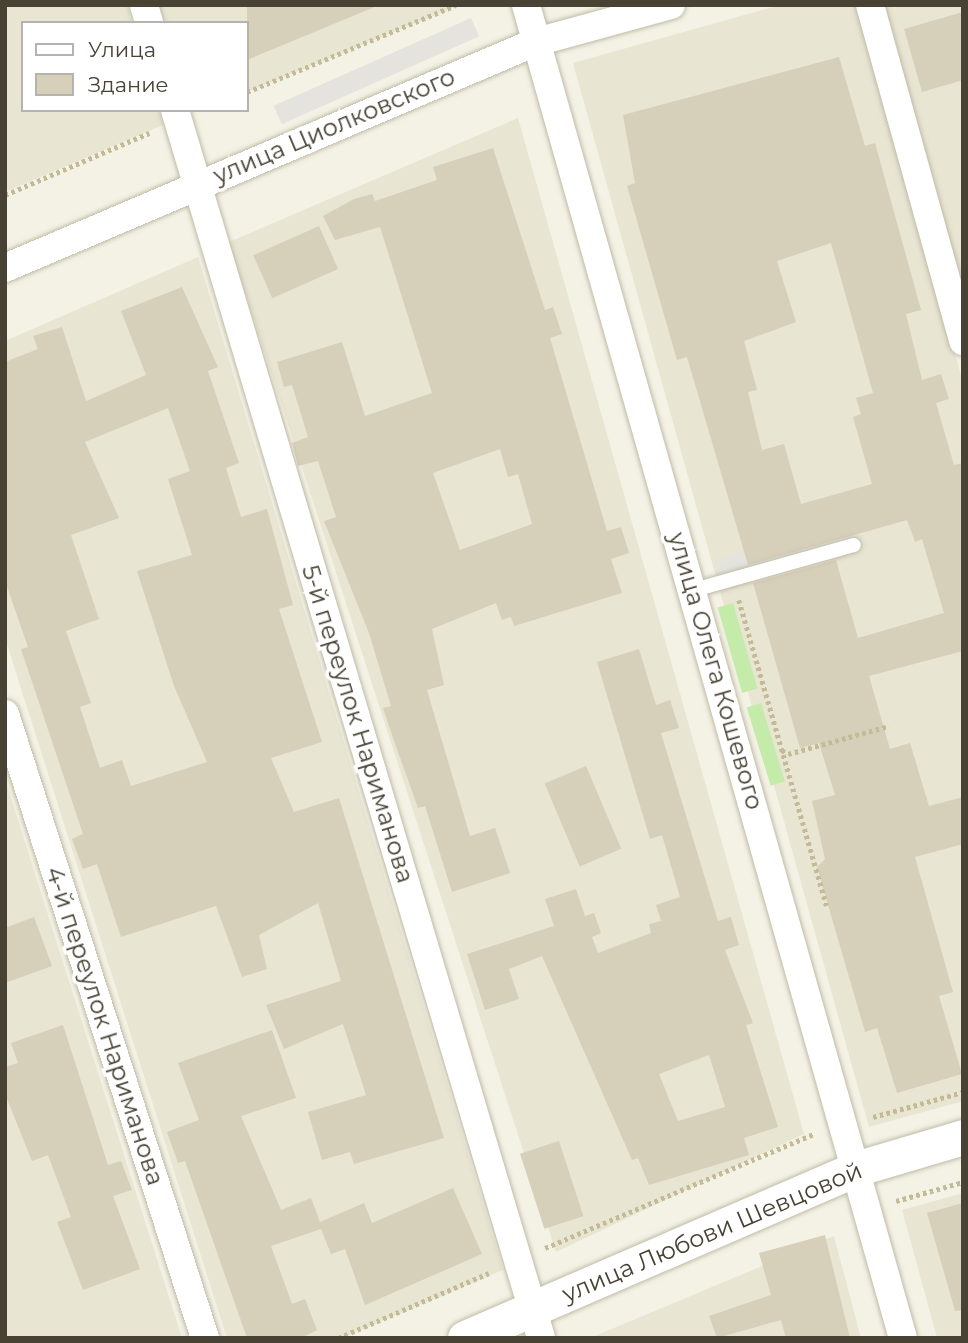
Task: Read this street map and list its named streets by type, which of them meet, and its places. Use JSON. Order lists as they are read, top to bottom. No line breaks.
{"streets":{"street":["улица Циолковского","улица Олега Кошевого","5-й переулок Нариманова","4-й переулок Нариманова","улица Любови Шевцовой"]},"crossings":[["улица Циолковского","улица Олега Кошевого"],["улица Циолковского","5-й переулок Нариманова"],["улица Олега Кошевого","улица Любови Шевцовой"],["5-й переулок Нариманова","улица Любови Шевцовой"]],"legend":["Улица","Здание"]}
